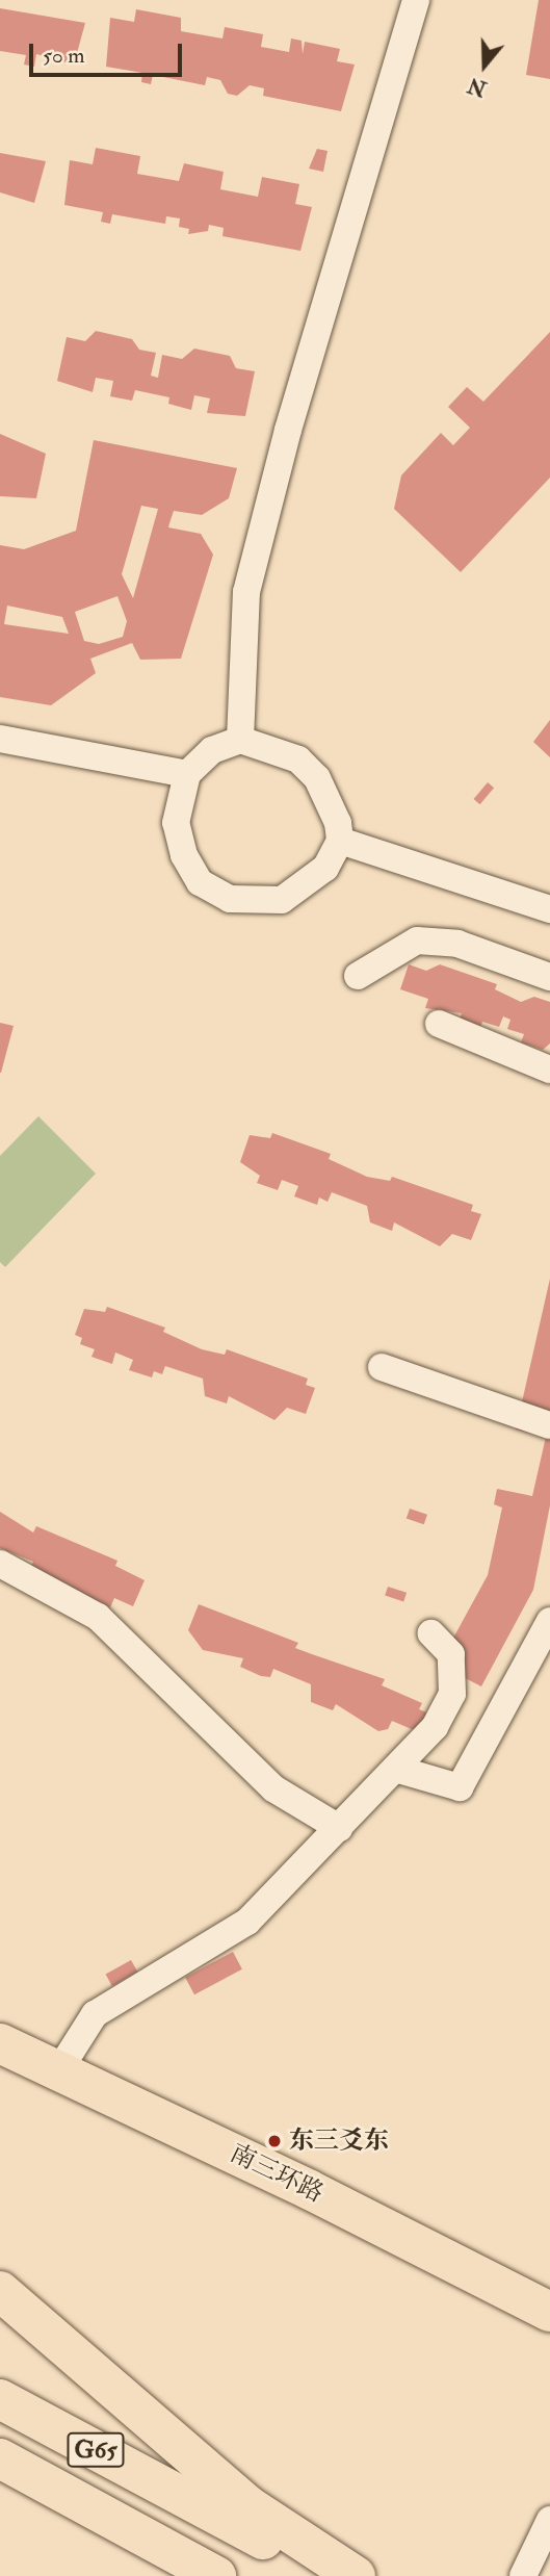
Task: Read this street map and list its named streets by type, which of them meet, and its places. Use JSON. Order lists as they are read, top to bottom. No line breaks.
{"streets":{"highway":["南三环路","G65"]},"places":["东三爻东"],"scale_bar":"50 m","north":"bottom"}
